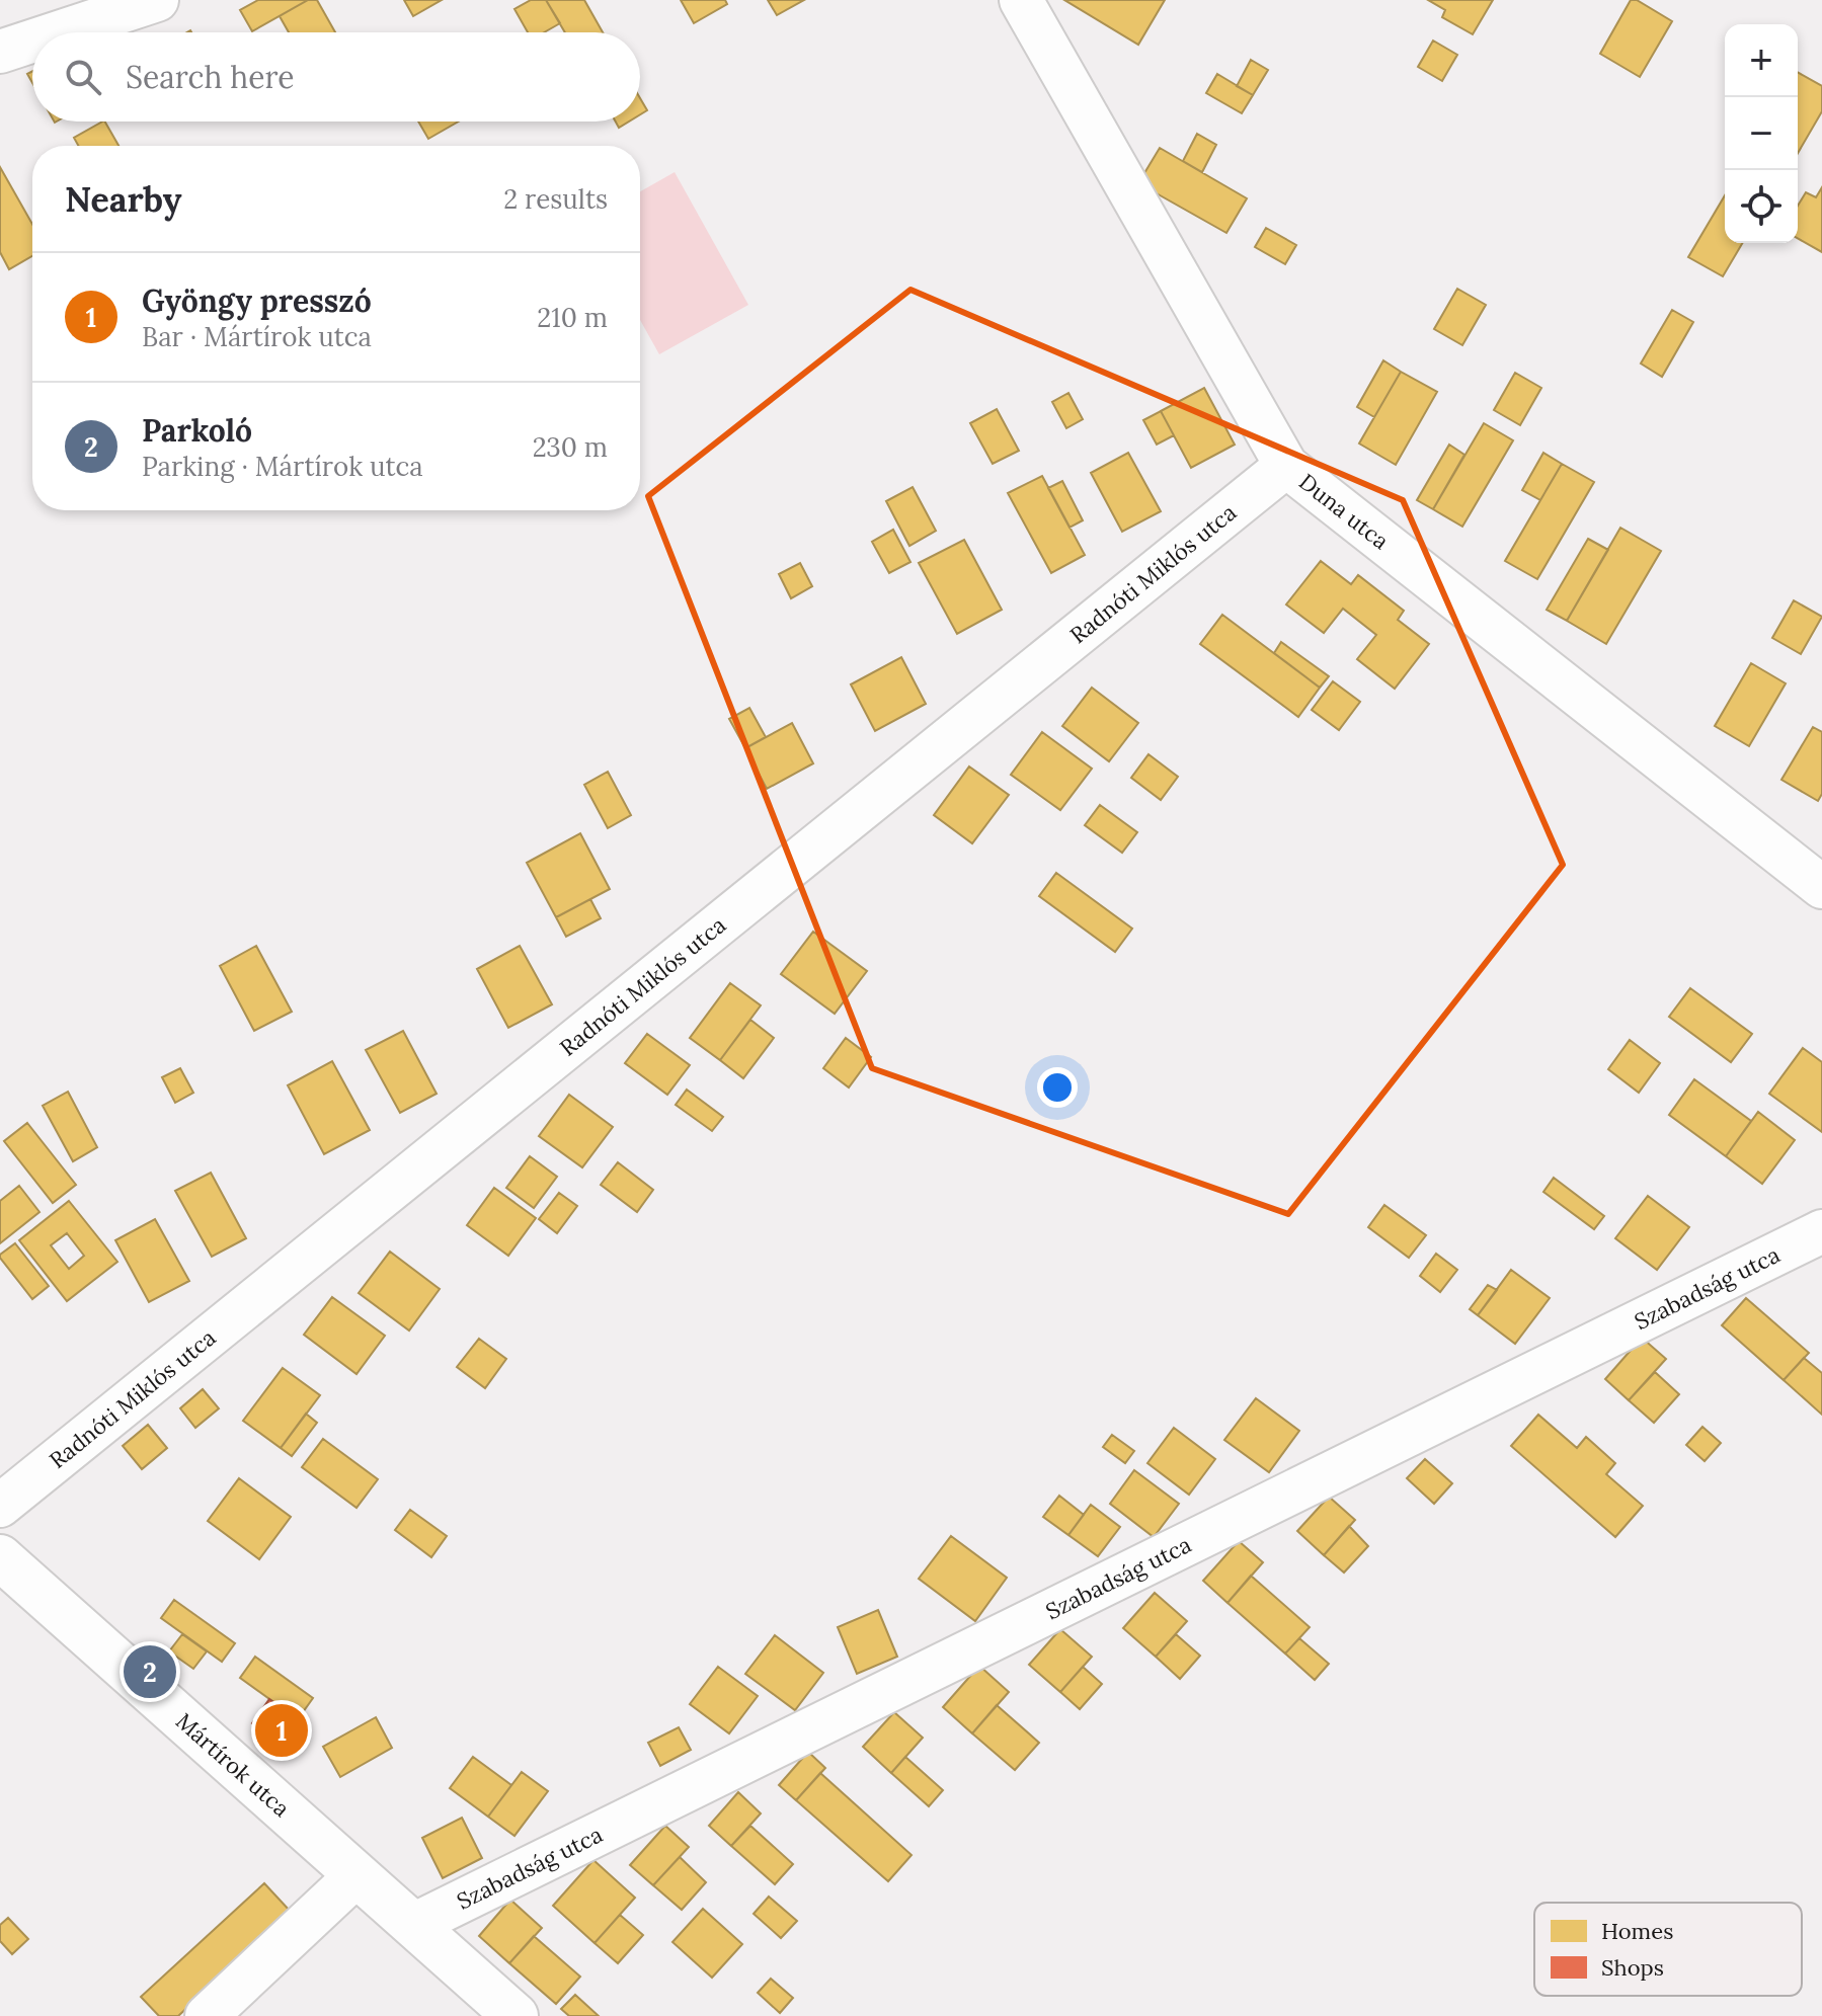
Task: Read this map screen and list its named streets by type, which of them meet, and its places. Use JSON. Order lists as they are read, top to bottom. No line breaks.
{"streets":{"main road":["Mártírok utca"],"street":["Duna utca","Radnóti Miklós utca","Szabadság utca"]},"crossings":[["Duna utca","Radnóti Miklós utca"],["Szabadság utca","Mártírok utca"]],"legend":["Homes","Shops"],"page":{"map_buttons":["+","−"],"search":"Search here","heading":["Nearby","2 results"],"list":[{"mark":"1","name":"Gyöngy presszó","note":"Bar · Mártírok utca","value":"210 m"},{"mark":"2","name":"Parkoló","note":"Parking · Mártírok utca","value":"230 m"}],"pins":["2","1"]}}
